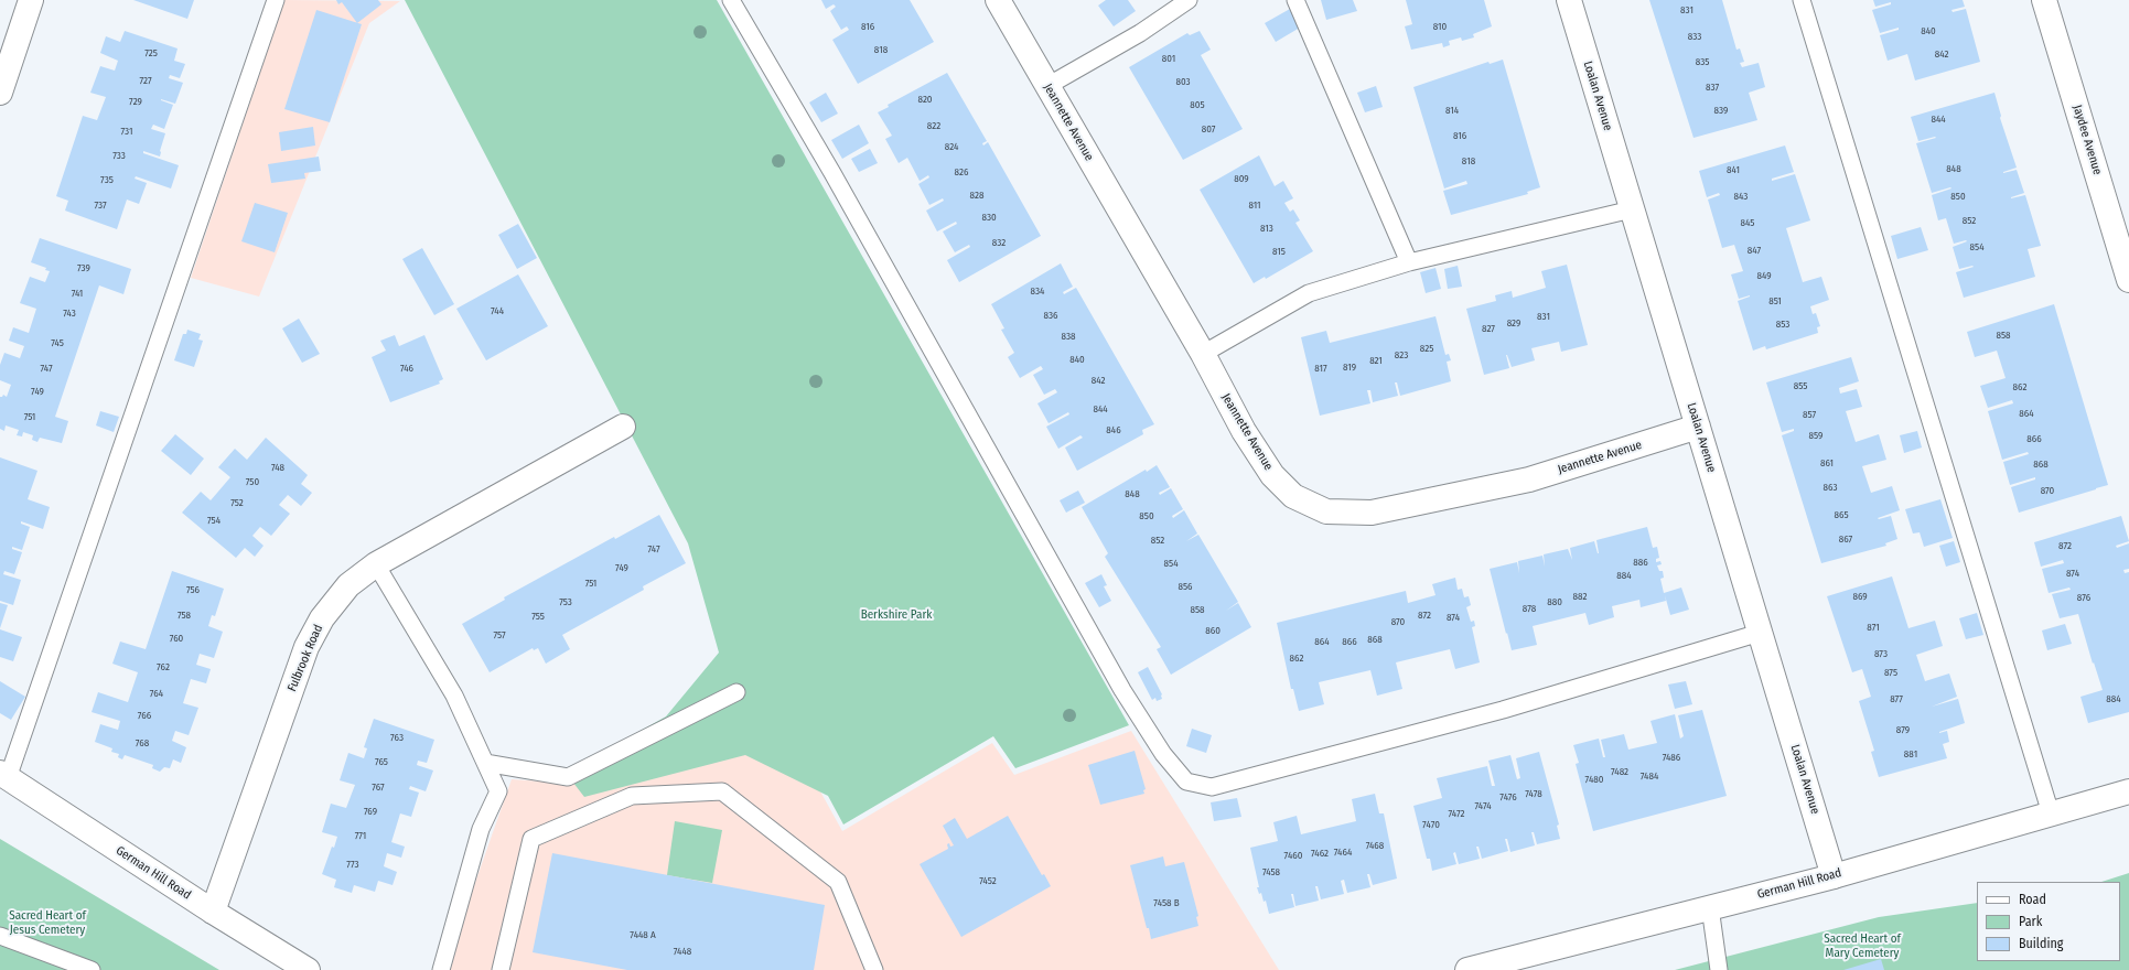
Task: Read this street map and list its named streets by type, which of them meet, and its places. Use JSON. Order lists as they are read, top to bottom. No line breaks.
{"streets":{"street":["Loalan Avenue","Jeannette Avenue","Jaydee Avenue","Fulbrook Road","German Hill Road"]},"crossings":[["Loalan Avenue","Jeannette Avenue"],["Loalan Avenue","German Hill Road"],["Fulbrook Road","German Hill Road"]],"parks":["Berkshire Park","Sacred Heart of Jesus Cemetery","Sacred Heart of Mary Cemetery"],"house_numbers":["831","816","810","840","833","818","725","842","801","835","727","803","837","820","729","805","814","839","844","822","807","731","816","824","733","818","848","841","826","809","735","828","843","850","737","811","830","852","845","813","832","854","847","815","739","849","834","741","851","744","743","836","831","829","853","827","858","838","745","825","823","840","821","819","747","746","817","842","855","862","749","844","864","857","751","846","859","866","861","868","748","750","863","870","848","752","865","850","754","867","852","872","747","886","854","749","874","884","751","856","756","882","869","876","753","880","878","858","758","872","755","874","870","871","860","757","760","868","864","866","873","862","762","875","764","877","884","766","879","763","768","881","7486","765","7482","7484","7480","767","7478","7476","7474","769","7472","7470","771","7468","7464","7462","7460","773","7458","7452","7458 B","7448 A","7448"],"legend":["Road","Park","Building"]}
